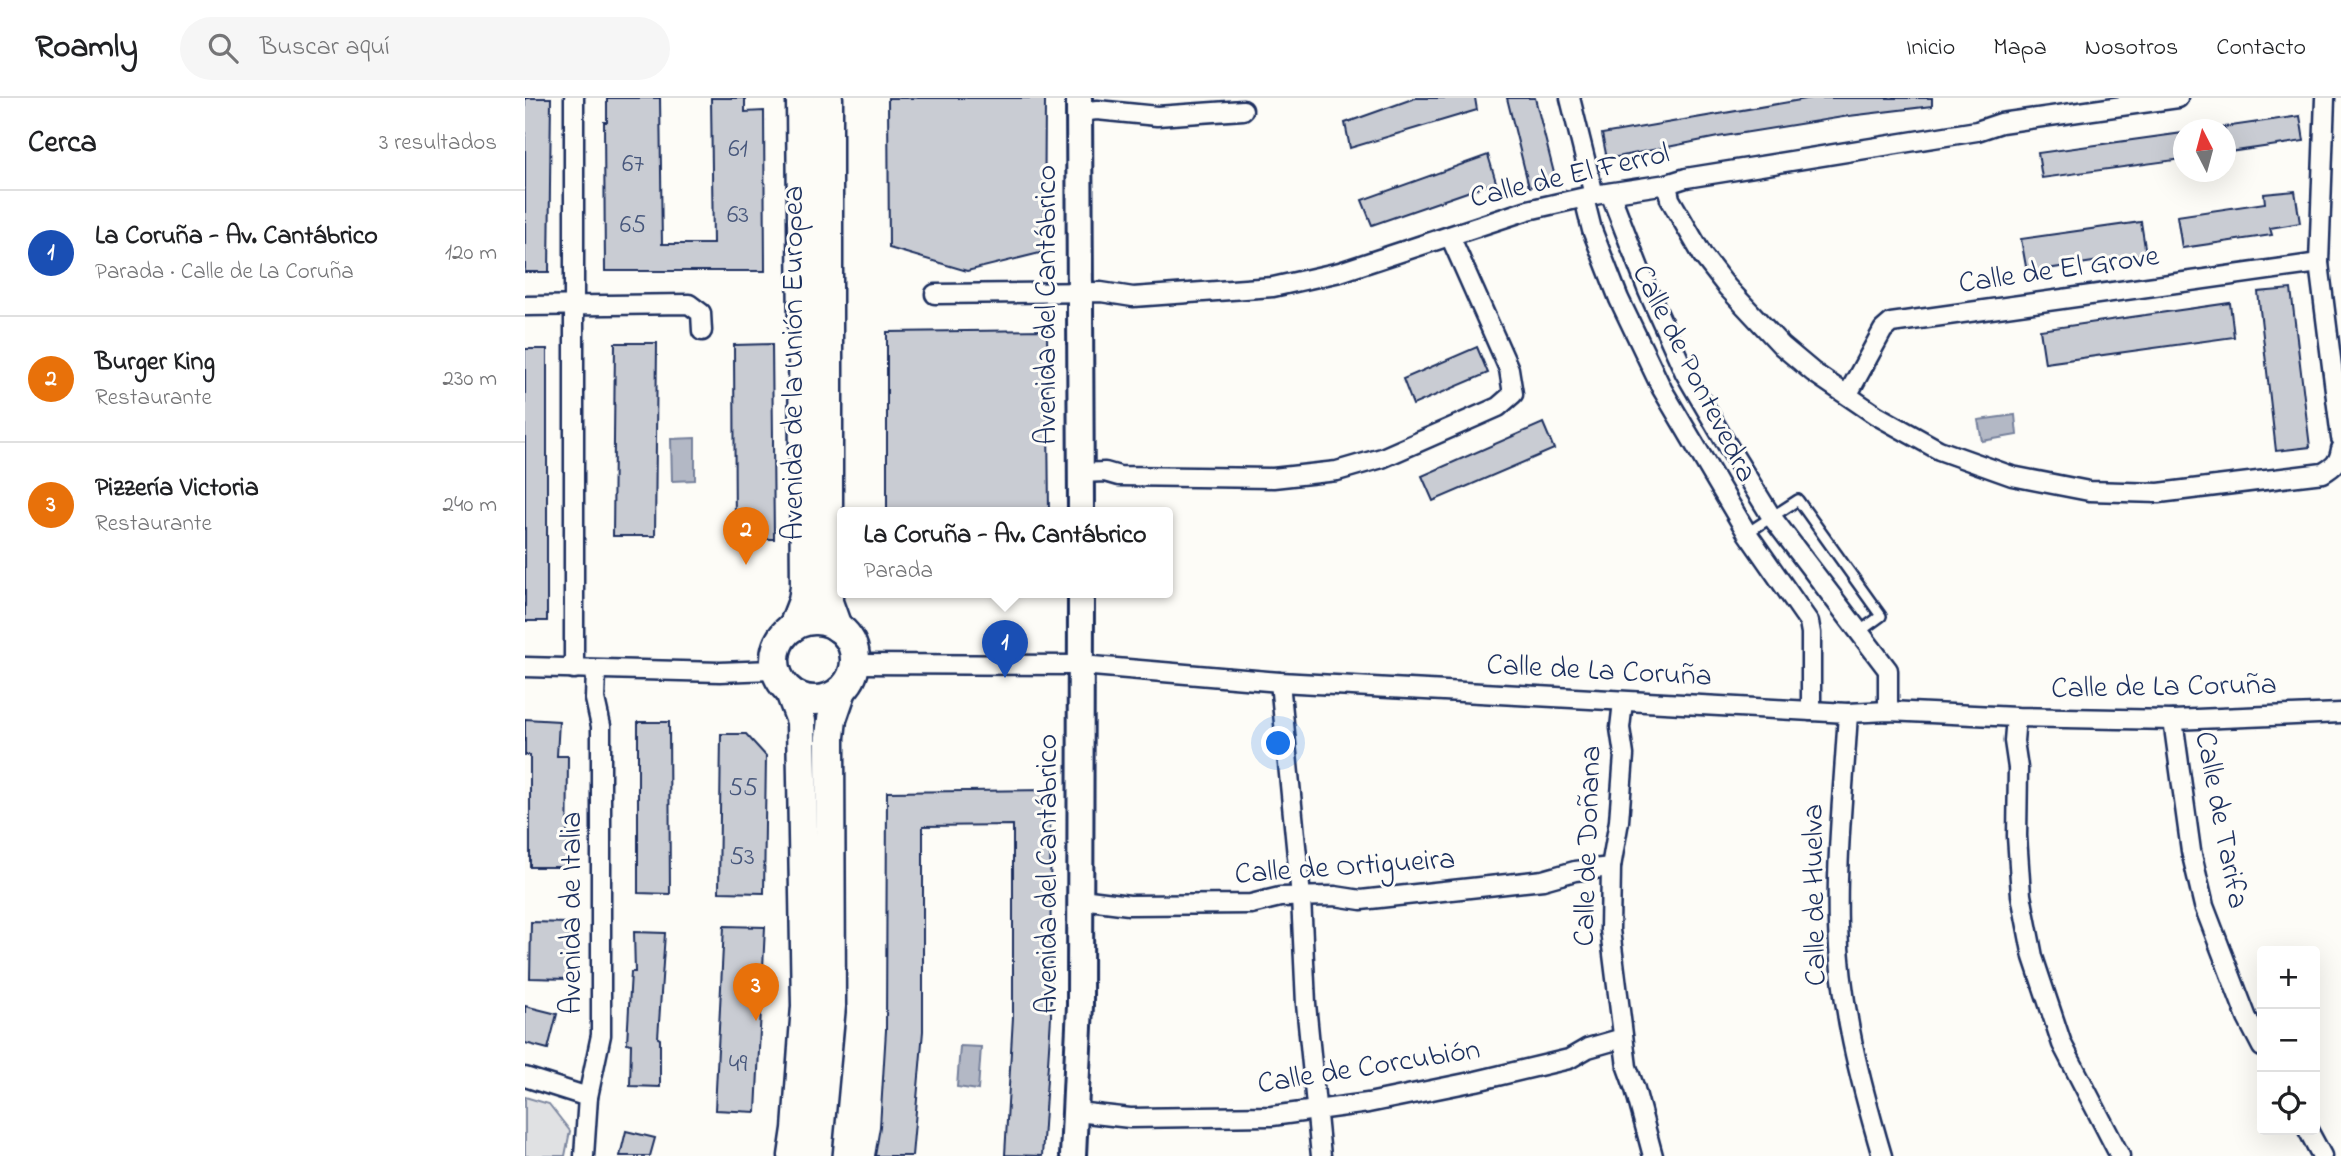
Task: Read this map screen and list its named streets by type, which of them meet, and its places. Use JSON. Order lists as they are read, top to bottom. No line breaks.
{"streets":{"main road":["Avenida de la Unión Europea"],"street":["Calle de El Ferrol","Calle de El Grove","Avenida del Cantábrico","Calle de Pontevedra","Calle de La Coruña","Calle de Tarifa","Calle de Doñana","Calle de Ortigueira","Calle de Huelva","Avenida de Italia","Calle de Corcubión"]},"crossings":[["Calle de El Ferrol","Avenida del Cantábrico"],["Calle de El Ferrol","Calle de Pontevedra"],["Avenida del Cantábrico","Calle de La Coruña"],["Avenida del Cantábrico","Calle de Ortigueira"],["Avenida del Cantábrico","Calle de Corcubión"],["Avenida de la Unión Europea","Calle de La Coruña"],["Calle de Pontevedra","Calle de La Coruña"],["Calle de La Coruña","Calle de Tarifa"],["Calle de La Coruña","Calle de Doñana"],["Calle de La Coruña","Calle de Huelva"],["Calle de Doñana","Calle de Ortigueira"],["Calle de Doñana","Calle de Corcubión"]],"house_numbers":["61","67","63","65","55","53","49"],"north":"top","page":{"header":"Roamly","search":"Buscar aquí","nav":["Inicio","Mapa","Nosotros","Contacto"],"heading":["Cerca","3 resultados"],"list":[{"mark":"1","name":"La Coruña - Av. Cantábrico","note":"Parada · Calle de La Coruña","value":"120 m"},{"mark":"2","name":"Burger King","note":"Restaurante","value":"230 m"},{"mark":"3","name":"Pizzería Victoria","note":"Restaurante","value":"240 m"}],"popup":["La Coruña - Av. Cantábrico","Parada"],"pins":["2","1","3"],"map_buttons":["+","−"]}}
